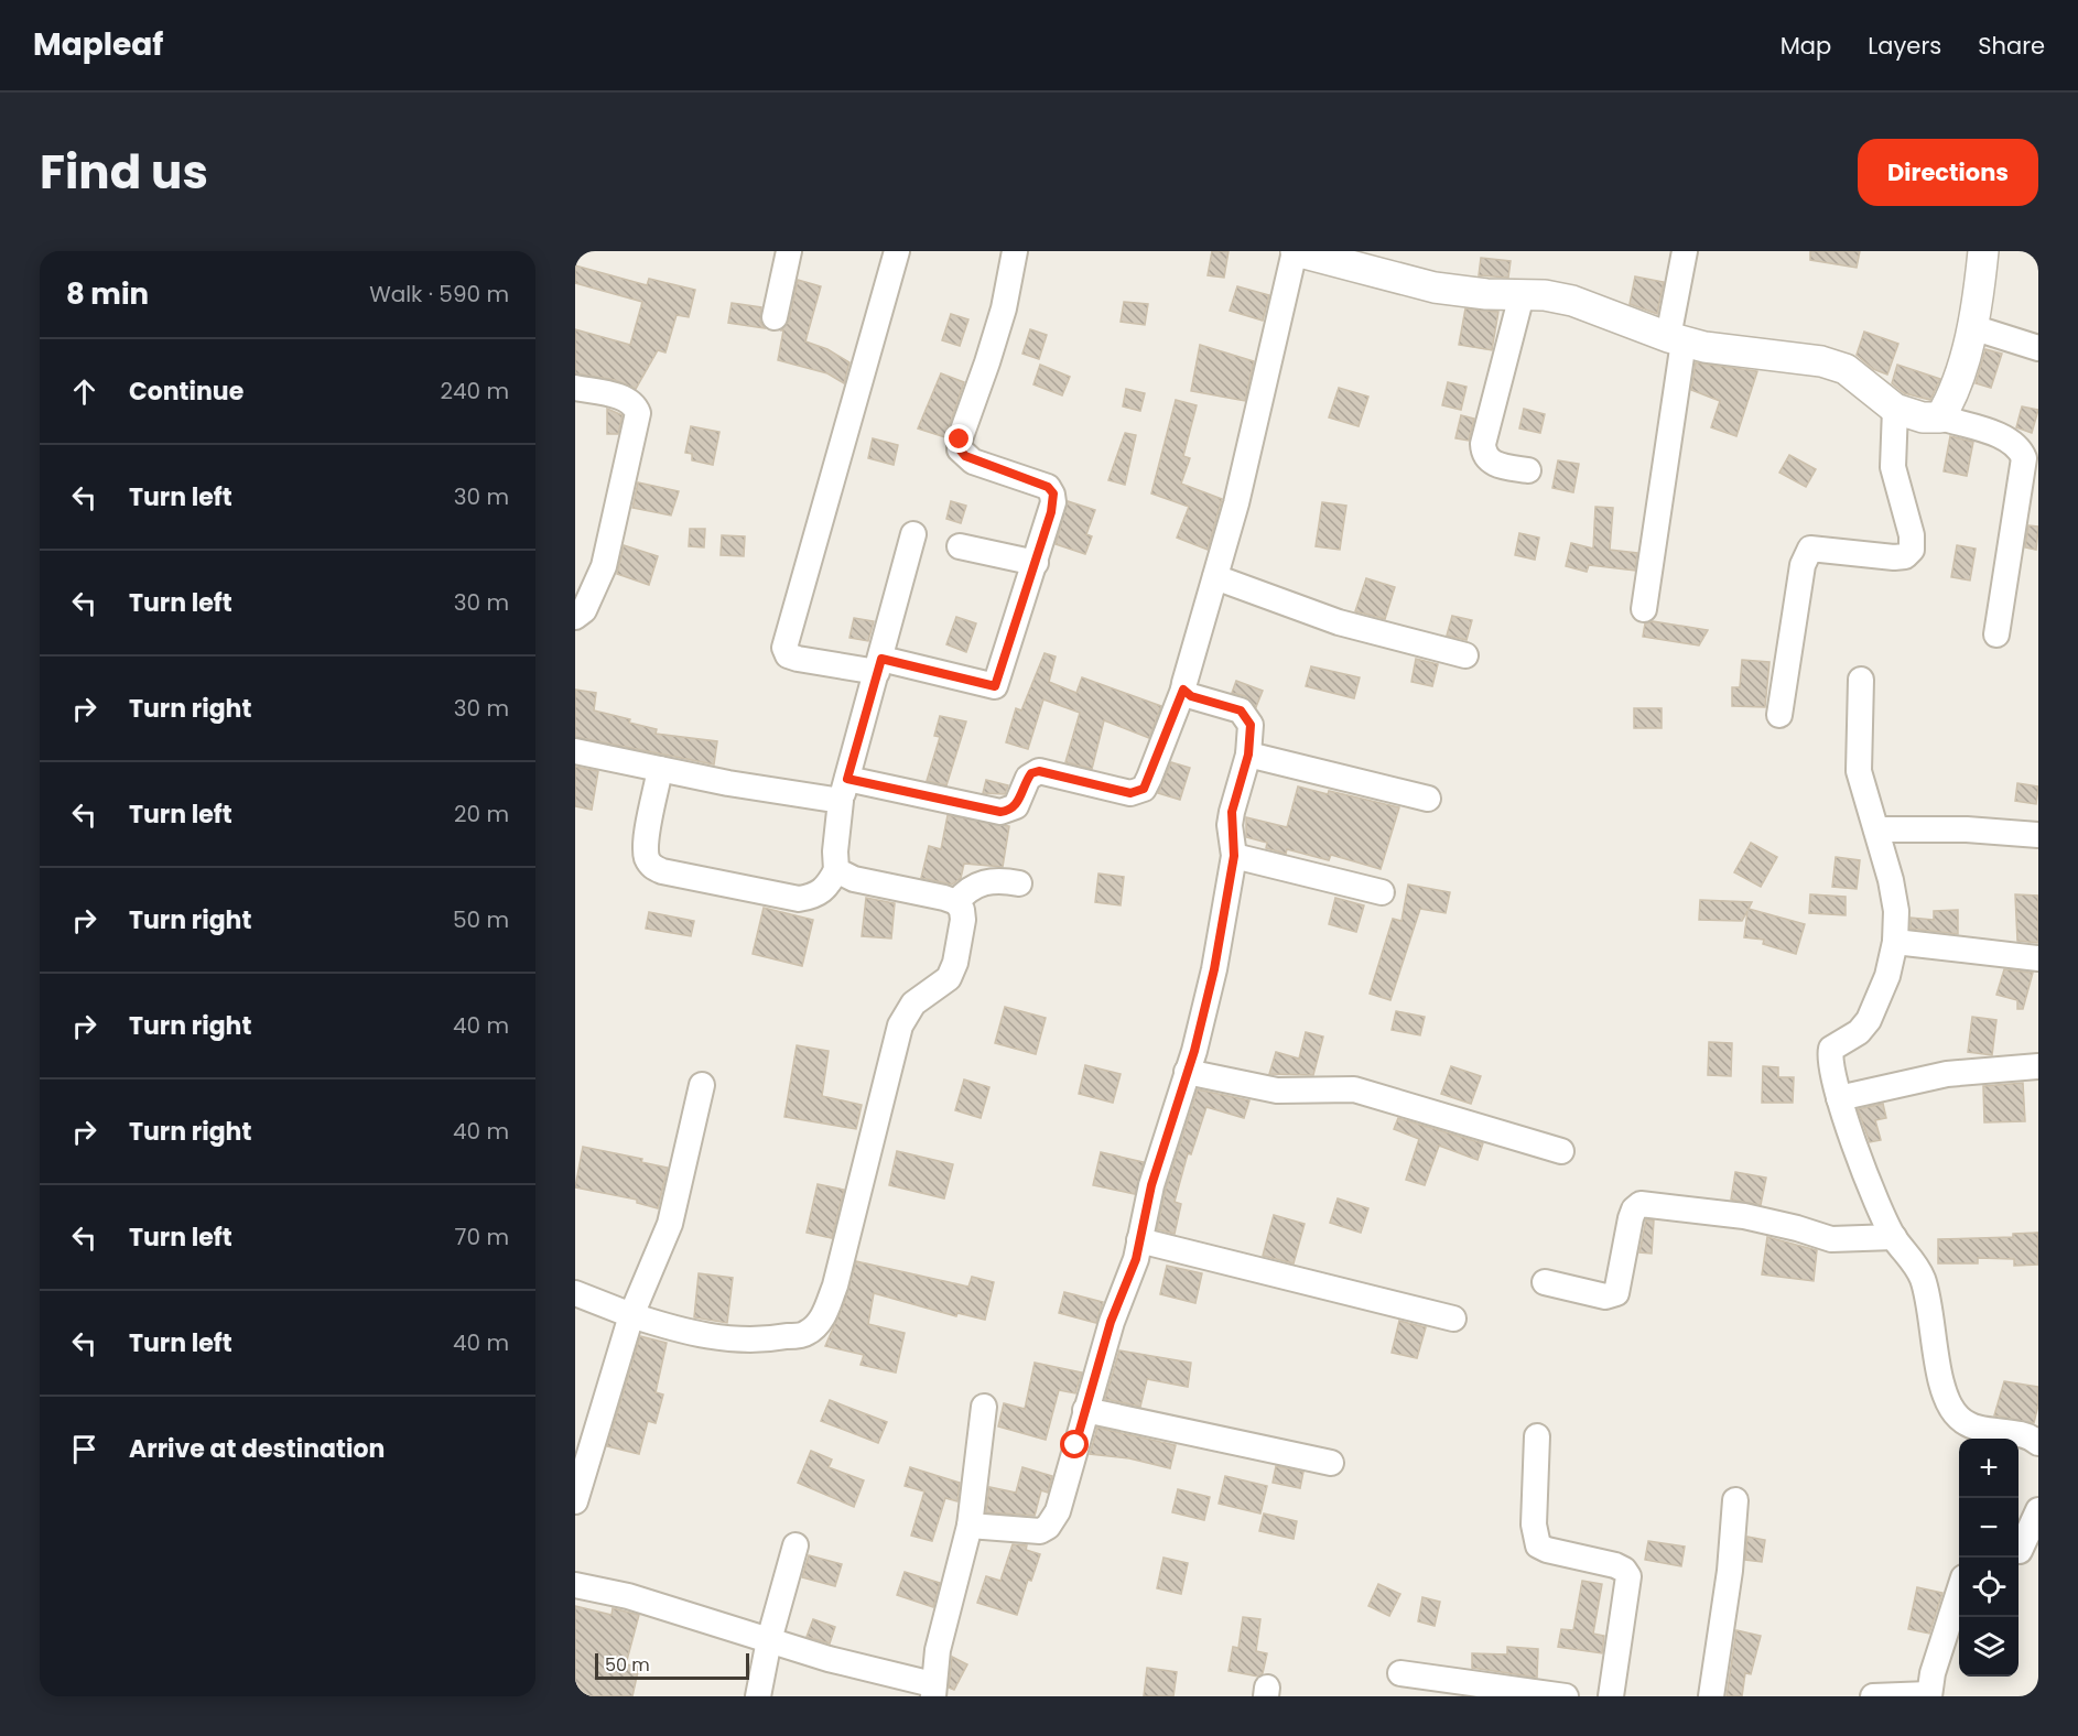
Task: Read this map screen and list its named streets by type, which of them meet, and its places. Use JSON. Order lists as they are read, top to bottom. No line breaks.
{"scale_bar":"50 m","page":{"header":"Mapleaf","nav":["Map","Layers","Share"],"title":"Find us","buttons":"Directions","heading":["8 min","Walk · 590 m"],"list":[["Continue","240 m"],["Turn left","30 m"],["Turn left","30 m"],["Turn right","30 m"],["Turn left","20 m"],["Turn right","50 m"],["Turn right","40 m"],["Turn right","40 m"],["Turn left","70 m"],["Turn left","40 m"],"Arrive at destination"],"map_buttons":["+","−"],"scale":"50 m"}}
